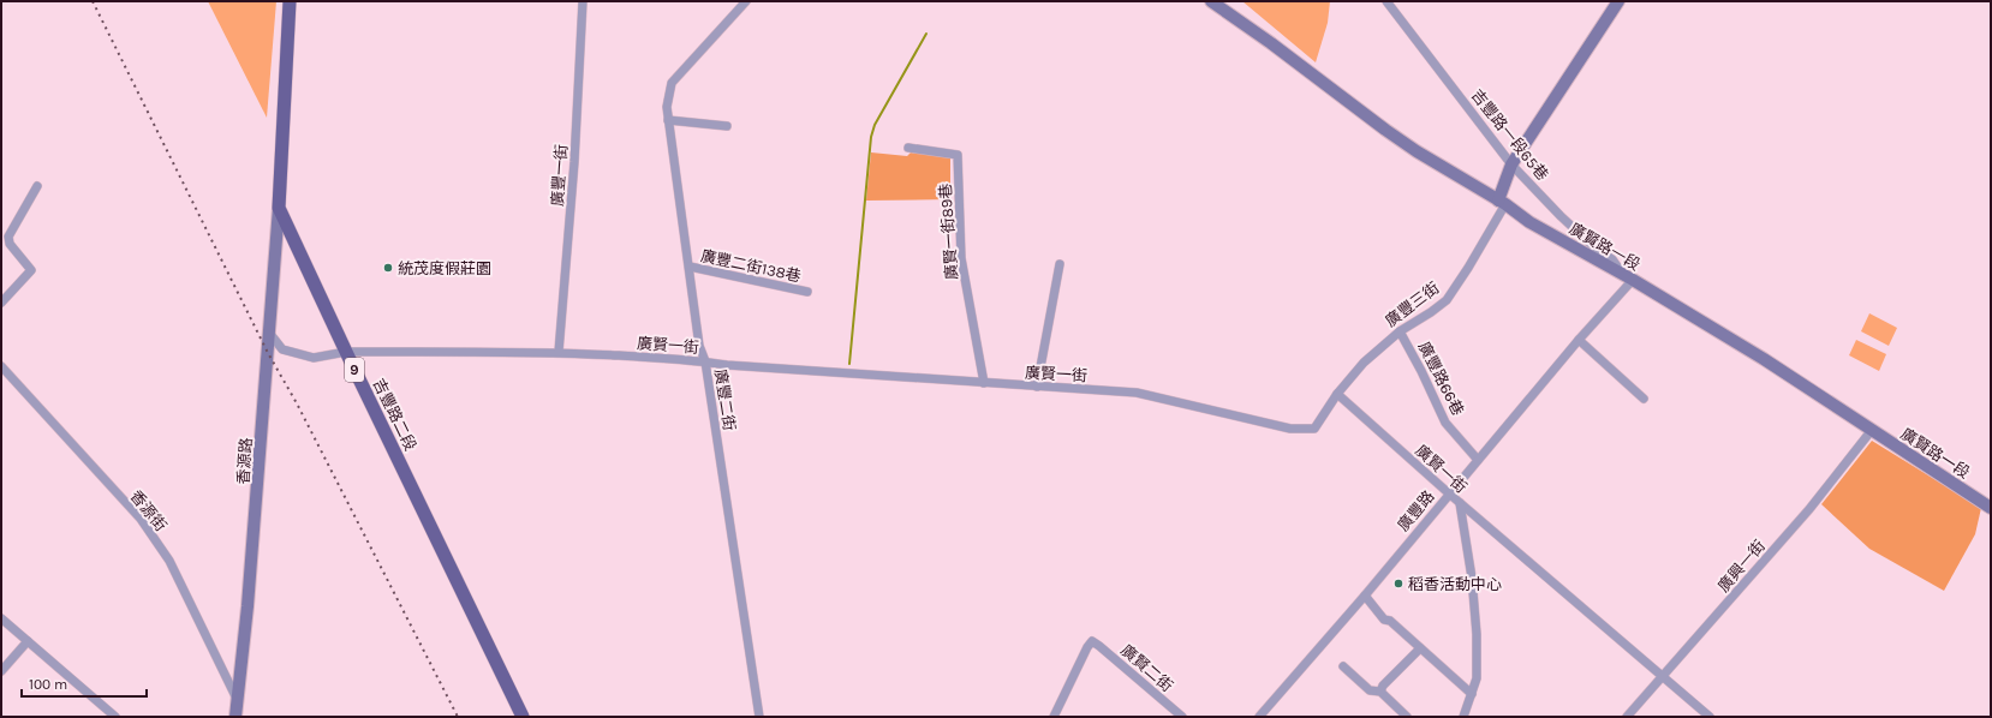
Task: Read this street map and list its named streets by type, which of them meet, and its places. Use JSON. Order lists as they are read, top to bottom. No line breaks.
{"streets":{"main road":["9","吉豐路二段"],"street":["吉豐路一段65巷","廣豐一街","廣賢一街89巷","廣賢路一段","廣豐二街138巷","廣豐三街","廣賢一街","廣豐路66巷","廣豐二街","香源路","香源街","廣豐路","廣興一街","廣賢二街"]},"crossings":[["吉豐路一段65巷","廣賢路一段"],["吉豐路一段65巷","廣豐三街"],["吉豐路一段65巷","廣豐路"],["廣豐一街","廣賢一街"],["廣賢一街89巷","廣賢一街"],["廣賢路一段","廣豐三街"],["廣賢路一段","廣豐路"],["廣賢路一段","廣興一街"],["廣豐二街138巷","廣豐二街"],["廣豐三街","廣賢一街"],["廣豐三街","廣豐路66巷"],["廣賢一街","廣豐二街"],["廣賢一街","吉豐路二段"],["廣賢一街","香源路"],["廣賢一街","廣豐路"],["廣賢一街","廣興一街"],["廣豐路66巷","廣豐路"],["吉豐路二段","香源路"],["香源路","香源街"]],"places":["統茂度假莊園","稻香活動中心"],"scale_bar":"100 m"}
